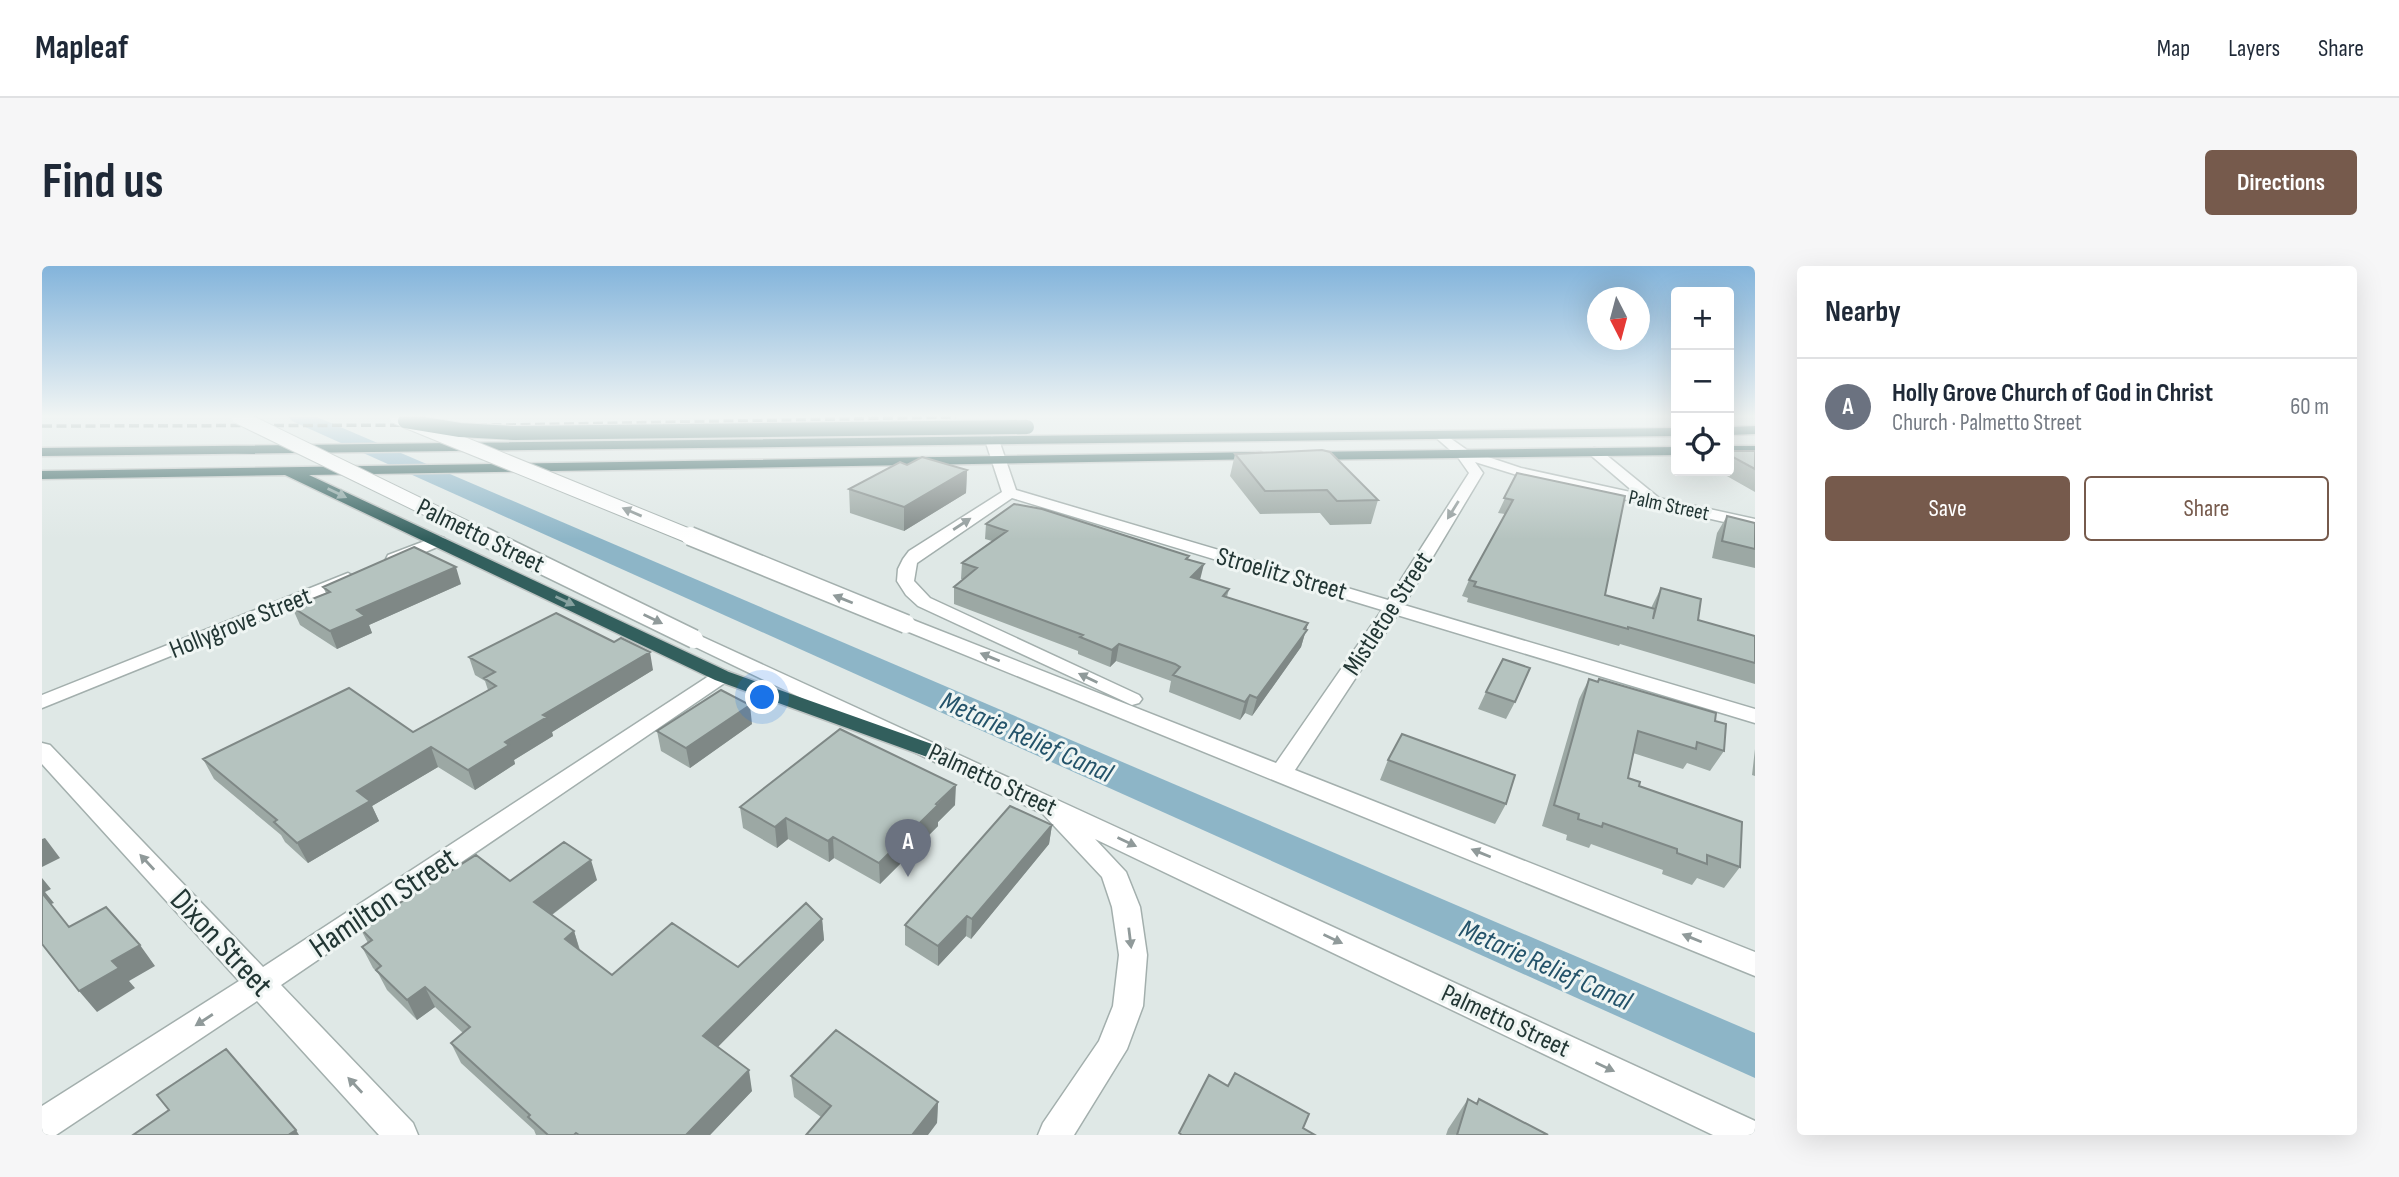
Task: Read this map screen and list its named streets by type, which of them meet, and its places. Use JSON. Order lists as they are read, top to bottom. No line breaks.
{"streets":{"street":["Palm Street","Palmetto Street","Stroelitz Street","Mistletoe Street","Hollygrove Street","Hamilton Street","Dixon Street"]},"crossings":[["Stroelitz Street","Mistletoe Street"],["Hamilton Street","Dixon Street"]],"one_way":["Mistletoe Street","Dixon Street"],"water":["Metarie Relief Canal"],"north":"bottom","page":{"header":"Mapleaf","nav":["Map","Layers","Share"],"buttons":["Directions",["Save","Share"]],"title":"Find us","heading":"Nearby","map_buttons":["+","−"],"list":[{"mark":"A","name":"Holly Grove Church of God in Christ","note":"Church · Palmetto Street","value":"60 m"}],"pins":"A"}}
